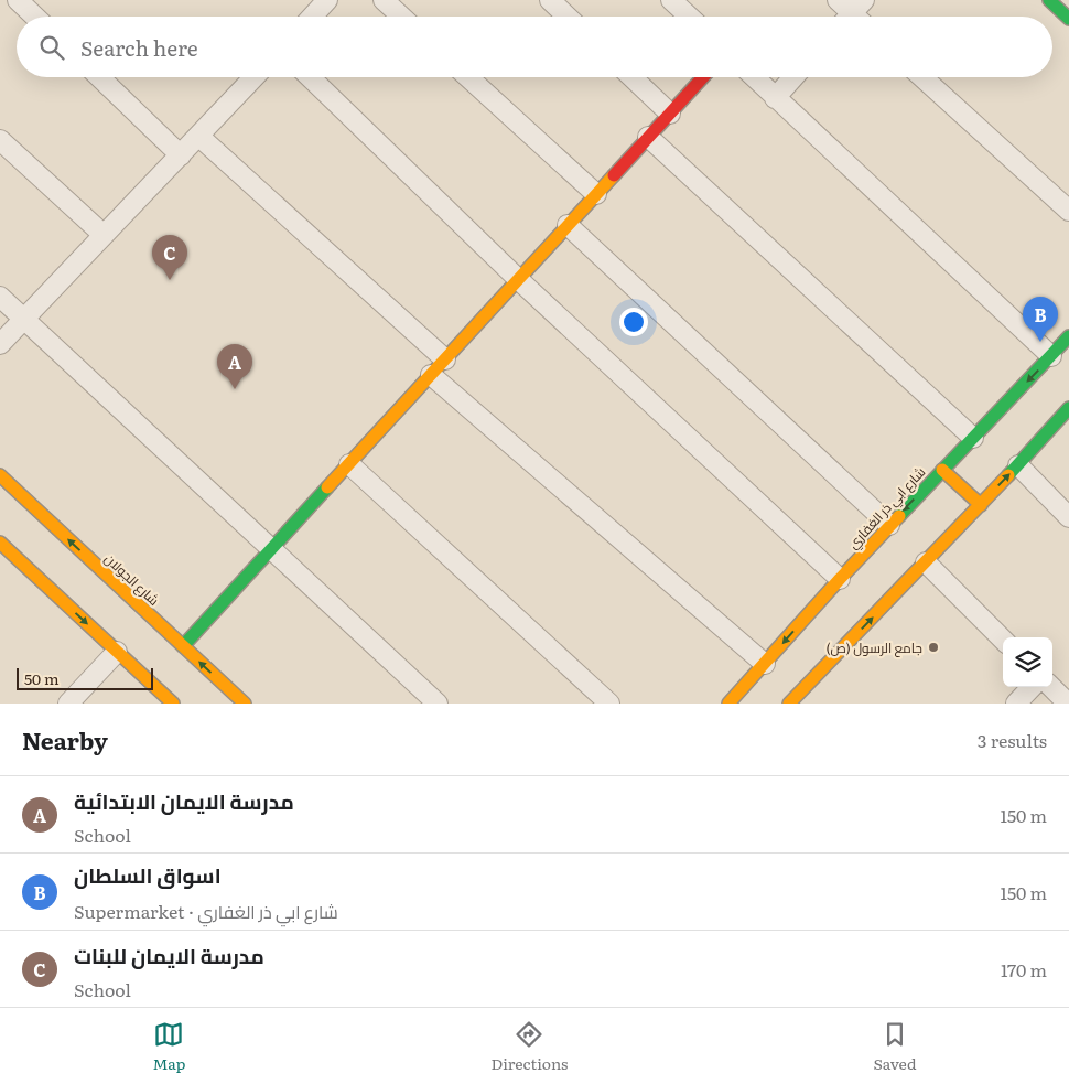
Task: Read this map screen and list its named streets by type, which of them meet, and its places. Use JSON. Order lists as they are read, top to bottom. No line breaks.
{"streets":{"street":["شارع ابي ذر الغفاري","شارع الجولان"]},"places":["جامع الرسول (ص)"],"scale_bar":"50 m","page":{"search":"Search here","pins":["C","B","A"],"scale":"50 m","heading":["Nearby","3 results"],"list":[{"mark":"A","name":"مدرسة الايمان الابتدائية","note":"School","value":"150 m"},{"mark":"B","name":"اسواق السلطان","note":"Supermarket · شارع ابي ذر الغفاري","value":"150 m"},{"mark":"C","name":"مدرسة الايمان للبنات","note":"School","value":"170 m"}],"nav":["Map","Directions","Saved"]}}
